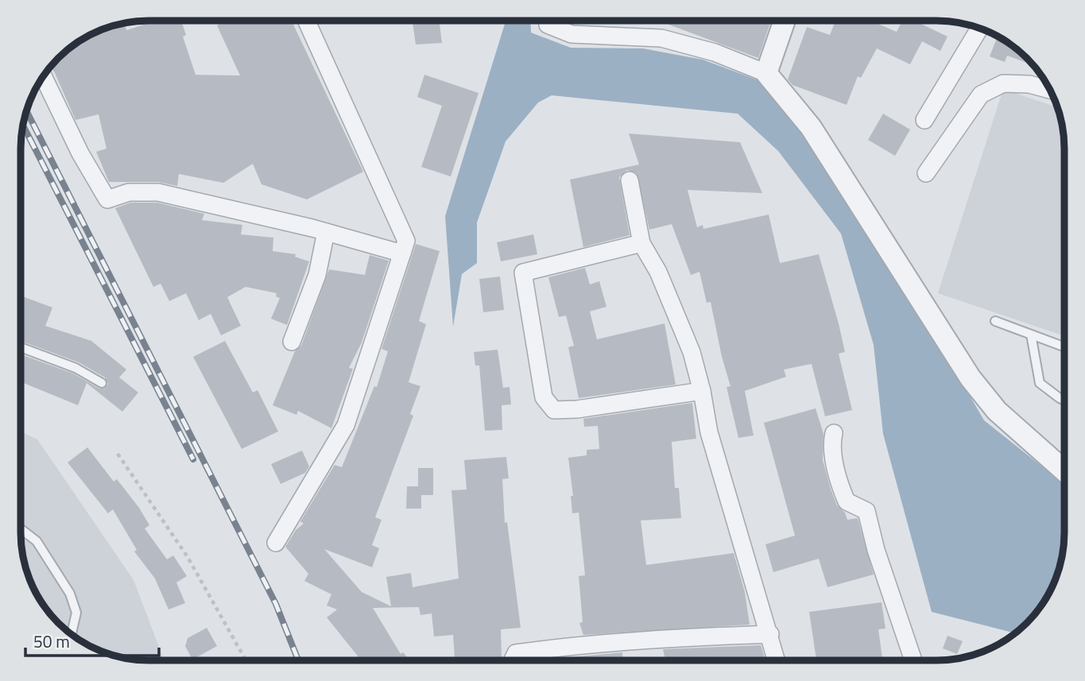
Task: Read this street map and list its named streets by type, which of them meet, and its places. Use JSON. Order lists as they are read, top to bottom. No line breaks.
{"scale_bar":"50 m"}
